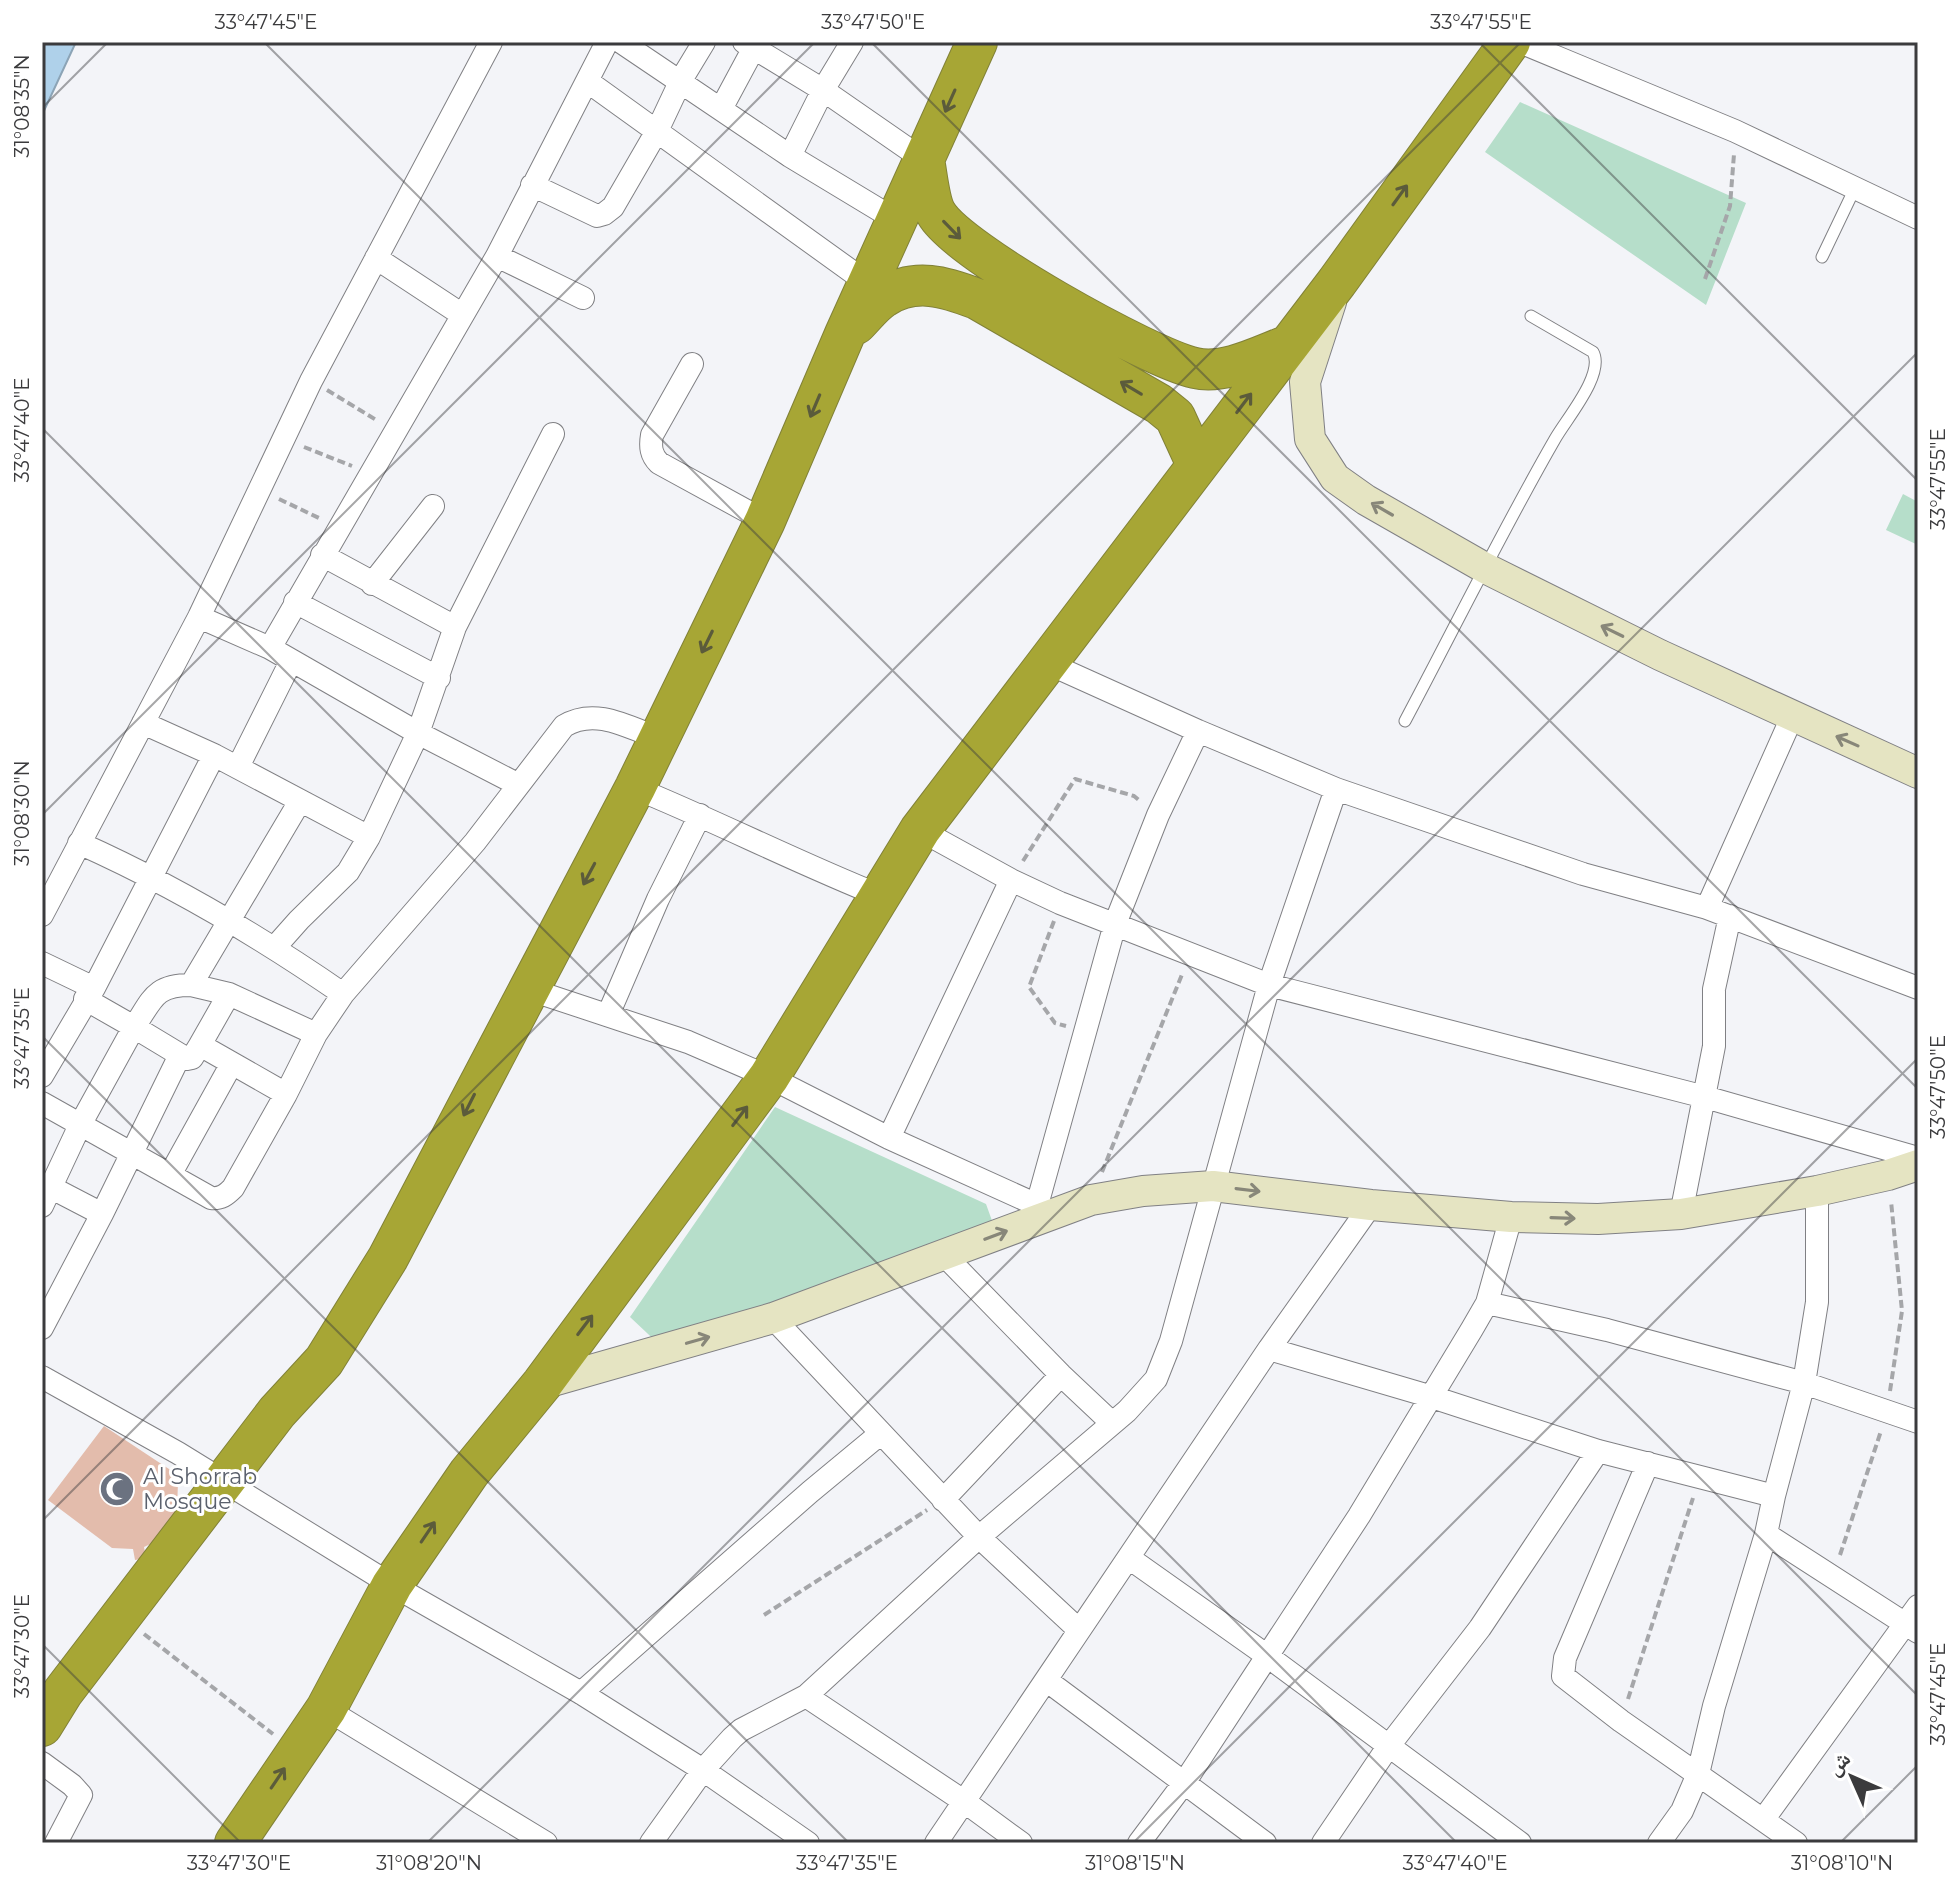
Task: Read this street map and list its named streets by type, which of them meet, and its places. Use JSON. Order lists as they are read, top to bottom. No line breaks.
{"places":{"mosque":["Al Shorrab Mosque"]},"north":"top left","coordinates":["33°47'45\"E","33°47'50\"E","33°47'55\"E","31°08'35\"N","33°47'40\"E","31°08'30\"N","33°47'35\"E","33°47'30\"E","31°08'20\"N","31°08'15\"N","31°08'10\"N"]}
